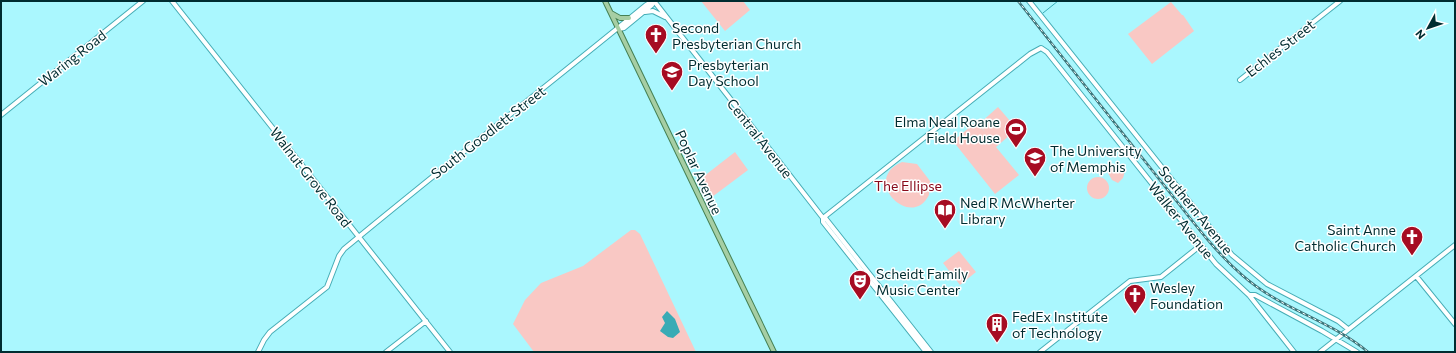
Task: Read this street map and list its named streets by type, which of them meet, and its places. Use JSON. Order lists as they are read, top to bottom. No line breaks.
{"streets":{"main road":["Echles Street","Waring Road","South Goodlett Street","Central Avenue","Poplar Avenue","Walnut Grove Road","Southern Avenue","Walker Avenue"]},"crossings":[["South Goodlett Street","Central Avenue"],["South Goodlett Street","Poplar Avenue"],["South Goodlett Street","Walnut Grove Road"],["Central Avenue","Walker Avenue"]],"parks":["The Ellipse"],"places":{"church":["Second Presbyterian Church","Saint Anne Catholic Church","Wesley Foundation"],"school or university":["Presbyterian Day School","The University of Memphis"],"sports":["Elma Neal Roane Field House"],"library":["Ned R McWherter Library"],"theatre":["Scheidt Family Music Center"],"building":["FedEx Institute of Technology"]},"north":"bottom left"}
